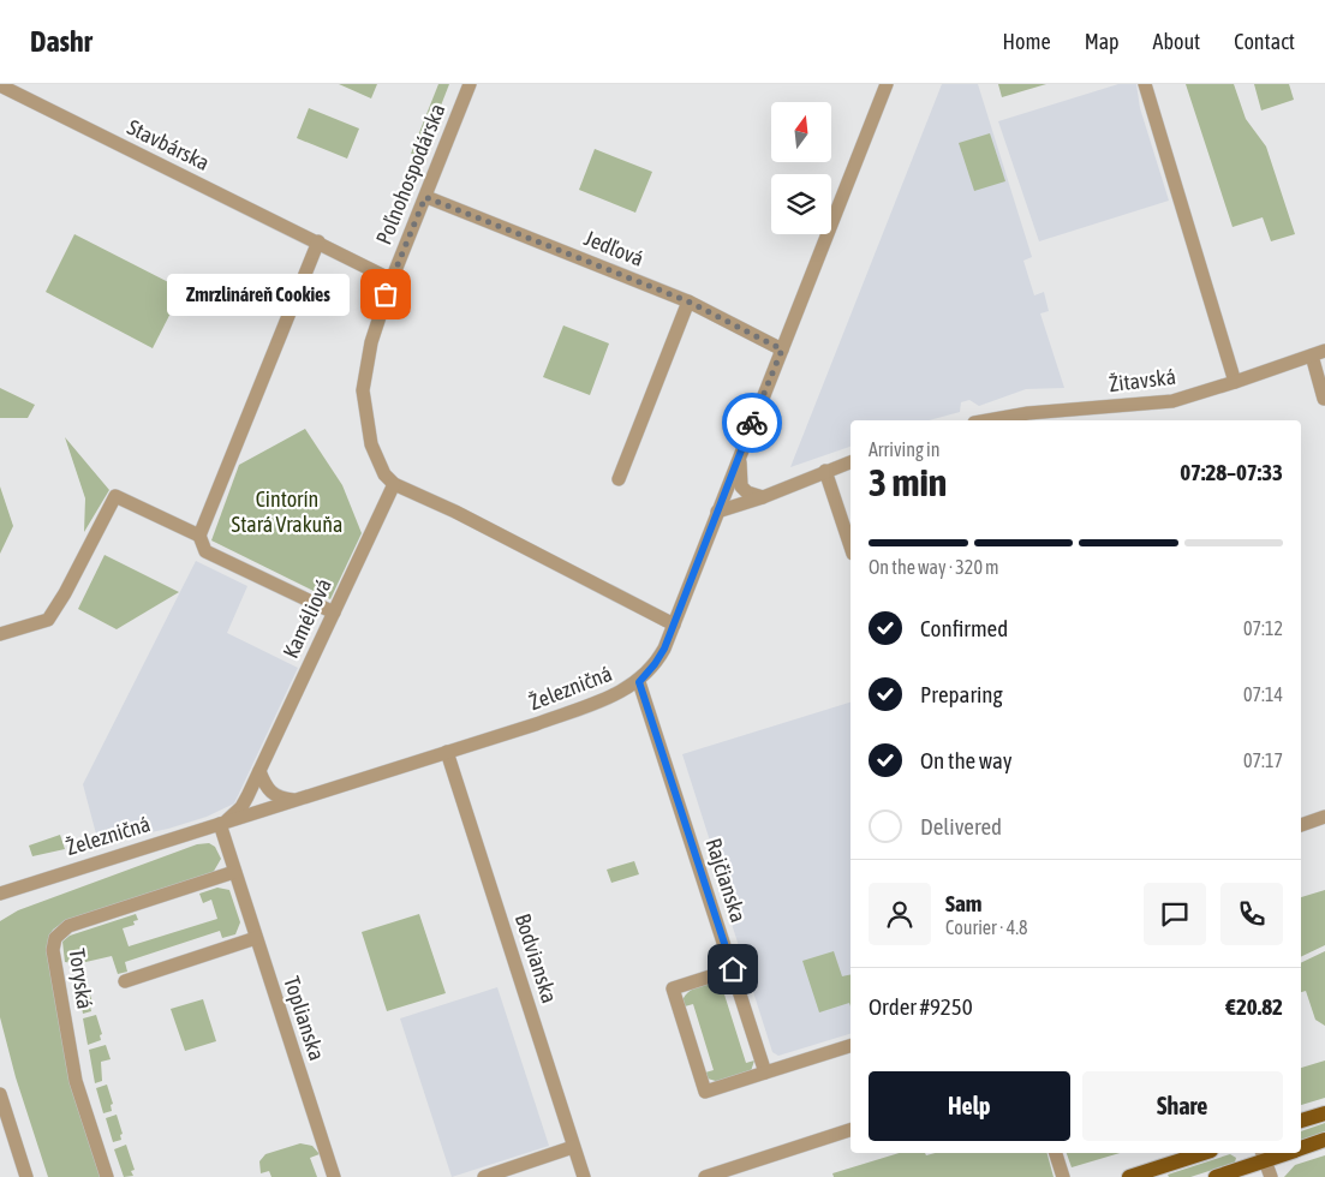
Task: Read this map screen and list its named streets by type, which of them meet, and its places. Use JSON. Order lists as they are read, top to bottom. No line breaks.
{"streets":{"street":["Stavbárska","Poľnohospodárska","Jedľová","Žitavská","Kaméliová","Železničná","Rajčianska","Bodvianska","Toryská","Toplianska"]},"crossings":[["Stavbárska","Poľnohospodárska"],["Poľnohospodárska","Jedľová"],["Poľnohospodárska","Kaméliová"],["Jedľová","Železničná"],["Kaméliová","Železničná"],["Kaméliová","Toplianska"],["Železničná","Rajčianska"],["Železničná","Bodvianska"],["Železničná","Toplianska"],["Toryská","Toplianska"]],"parks":["Cintorín Stará Vrakuňa"],"places":["Zmrzlináreň Cookies"],"north":"top","page":{"header":"Dashr","nav":["Home","Map","About","Contact"],"bubble":"Zmrzlináreň Cookies","heading":["3 min","Arriving in","07:28–07:33"],"panel":["Sam","Courier · 4.8","Order #9250","€20.82"],"bar":"On the way · 320 m","list":[["Confirmed","07:12"],["Preparing","07:14"],["On the way","07:17"],"Delivered"],"buttons":["Help","Share"]}}
